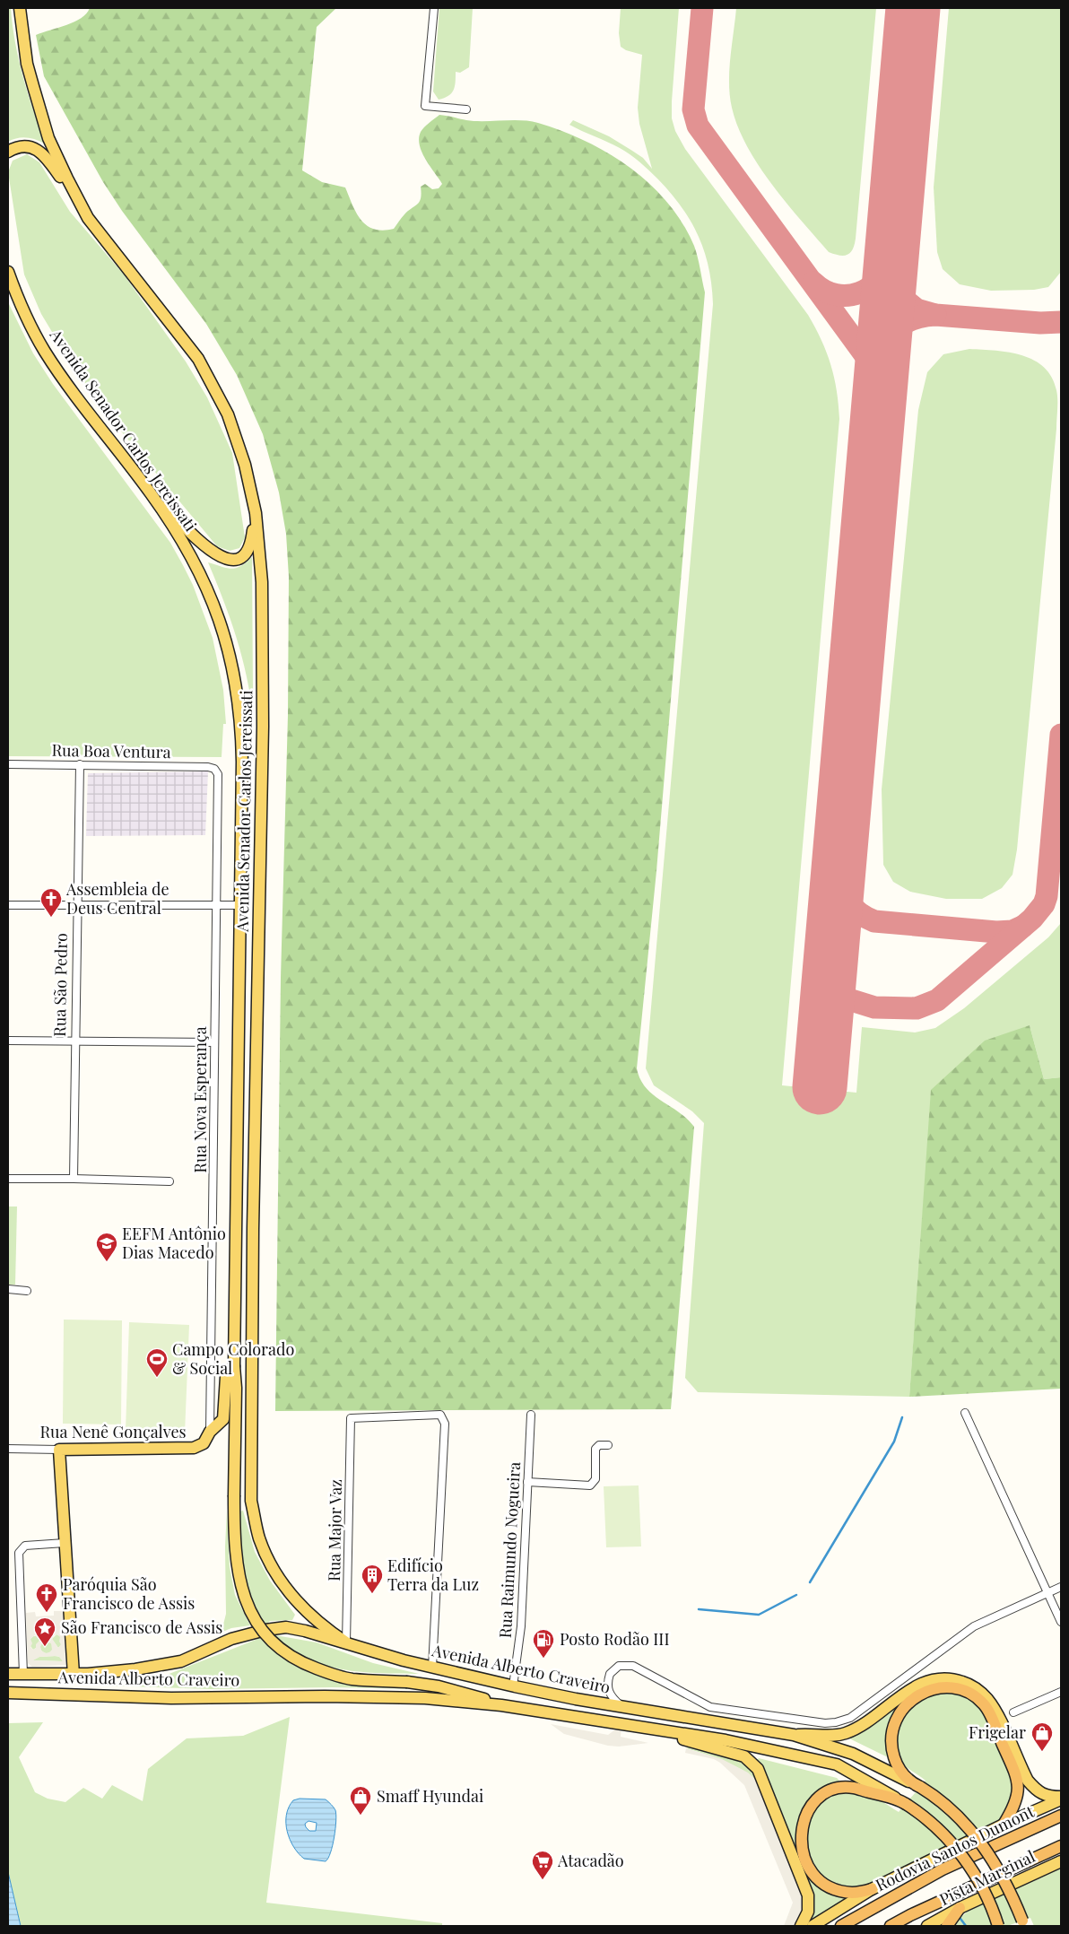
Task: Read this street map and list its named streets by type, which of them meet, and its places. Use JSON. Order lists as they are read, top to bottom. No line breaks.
{"streets":{"highway":["Avenida Alberto Craveiro","Rodovia Santos Dumont"],"main road":["Avenida Senador Carlos Jereissati","Rua Nenê Gonçalves","Pista Marginal"],"street":["Rua Boa Ventura","Rua São Pedro","Rua Nova Esperança","Rua Major Vaz","Rua Raimundo Nogueira"]},"crossings":[["Avenida Senador Carlos Jereissati","Rua Nenê Gonçalves"],["Avenida Senador Carlos Jereissati","Rua Major Vaz"],["Avenida Senador Carlos Jereissati","Avenida Alberto Craveiro"],["Rua Boa Ventura","Rua São Pedro"],["Rua Boa Ventura","Rua Nova Esperança"],["Rua Nova Esperança","Rua Nenê Gonçalves"],["Rua Major Vaz","Avenida Alberto Craveiro"],["Rua Raimundo Nogueira","Avenida Alberto Craveiro"]],"places":{"church":["Assembleia de Deus Central","Paróquia São Francisco de Assis"],"school or university":["EEFM Antônio Dias Macedo"],"sports":["Campo Colorado & Social"],"building":["Edifício Terra da Luz"],"place":["São Francisco de Assis"],"fuel station":["Posto Rodão III"],"shop":["Frigelar","Smaff Hyundai"],"supermarket":["Atacadão"]}}
